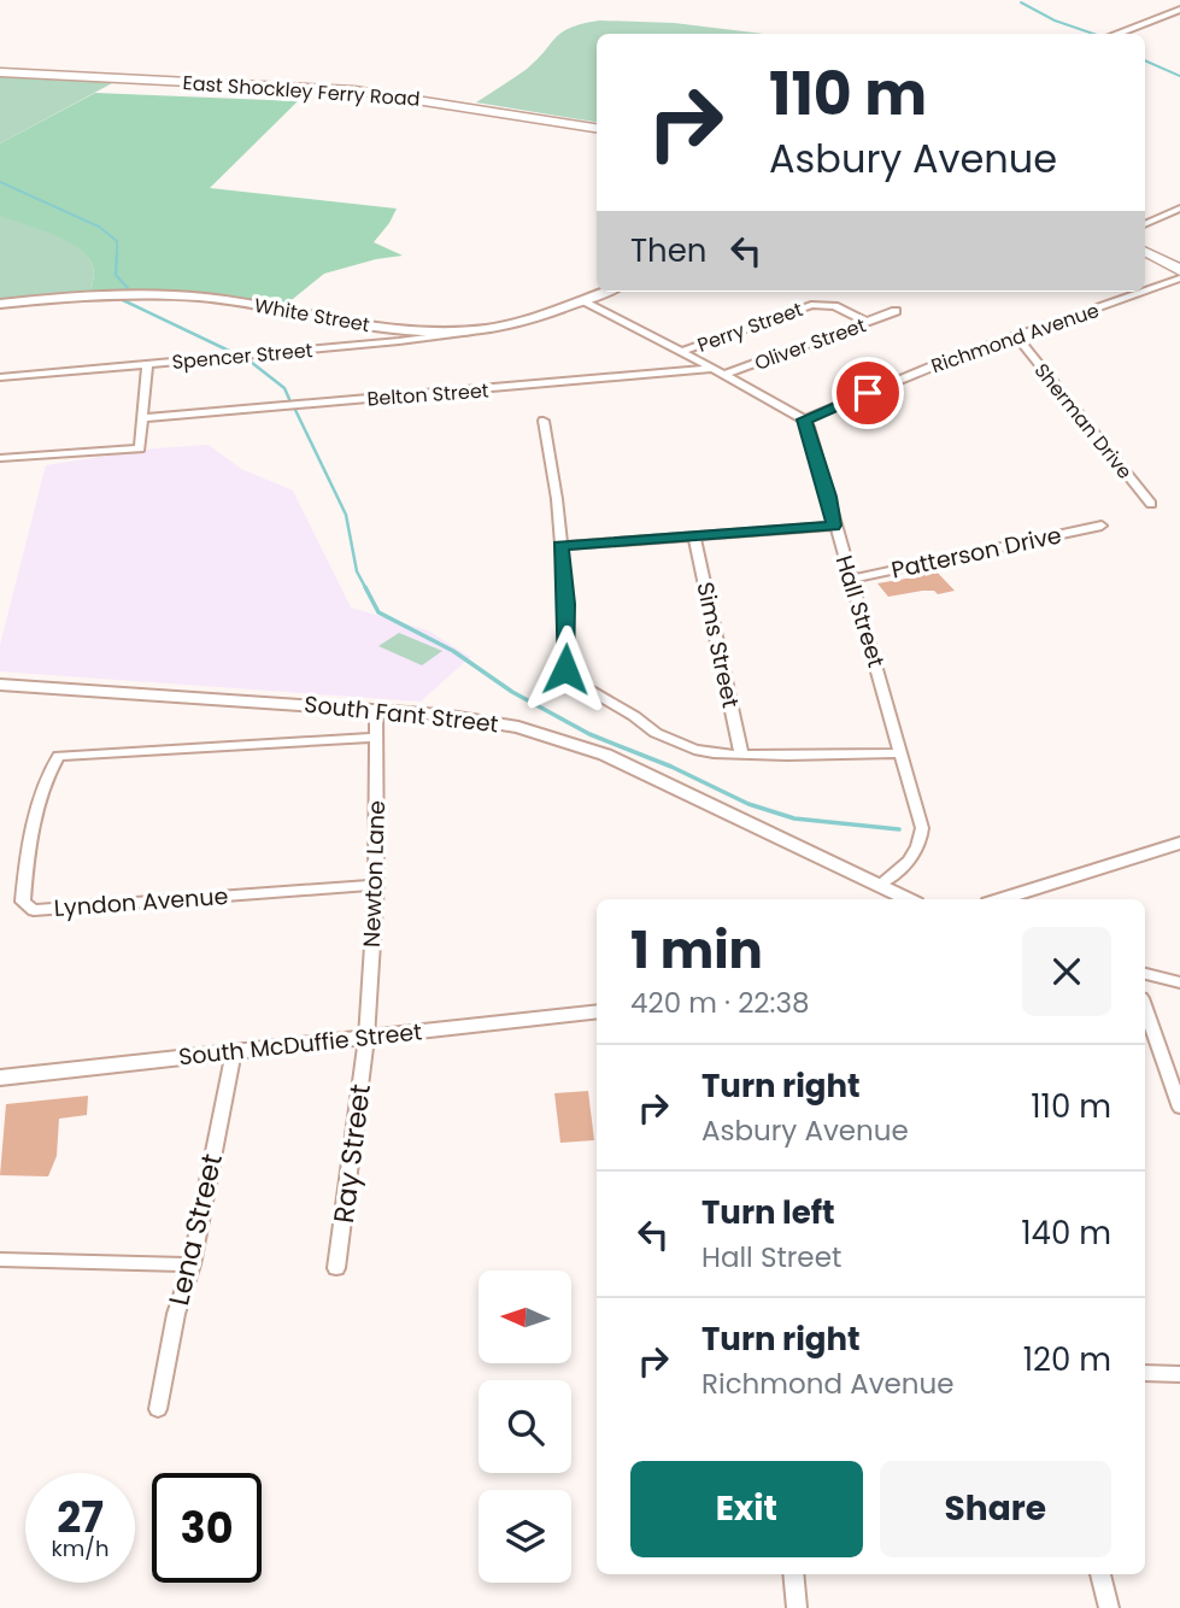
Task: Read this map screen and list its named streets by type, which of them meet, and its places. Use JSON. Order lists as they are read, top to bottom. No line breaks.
{"streets":{"highway":["East Shockley Ferry Road"],"street":["White Street","Perry Street","Richmond Avenue","Oliver Street","Spencer Street","Belton Street","Sherman Drive","Patterson Drive","Hall Street","Sims Street","South Fant Street","Newton Lane","Lyndon Avenue","South McDuffie Street","Ray Street","Lena Street"]},"crossings":[["White Street","Spencer Street"],["Perry Street","Oliver Street"],["Richmond Avenue","Sherman Drive"],["Richmond Avenue","Hall Street"],["Patterson Drive","Hall Street"],["Hall Street","South Fant Street"],["South Fant Street","Newton Lane"],["Newton Lane","Lyndon Avenue"],["Newton Lane","South McDuffie Street"],["Newton Lane","Ray Street"],["South McDuffie Street","Ray Street"],["South McDuffie Street","Lena Street"]],"north":"left","page":{"turn":["110 m","Asbury Avenue"],"then":"Then","heading":["1 min","420 m · 22:38"],"list":[{"name":"Turn right","note":"Asbury Avenue","value":"110 m"},{"name":"Turn left","note":"Hall Street","value":"140 m"},{"name":"Turn right","note":"Richmond Avenue","value":"120 m"}],"buttons":["Exit","Share"],"speed":"27 km/h","limit":"30"}}
